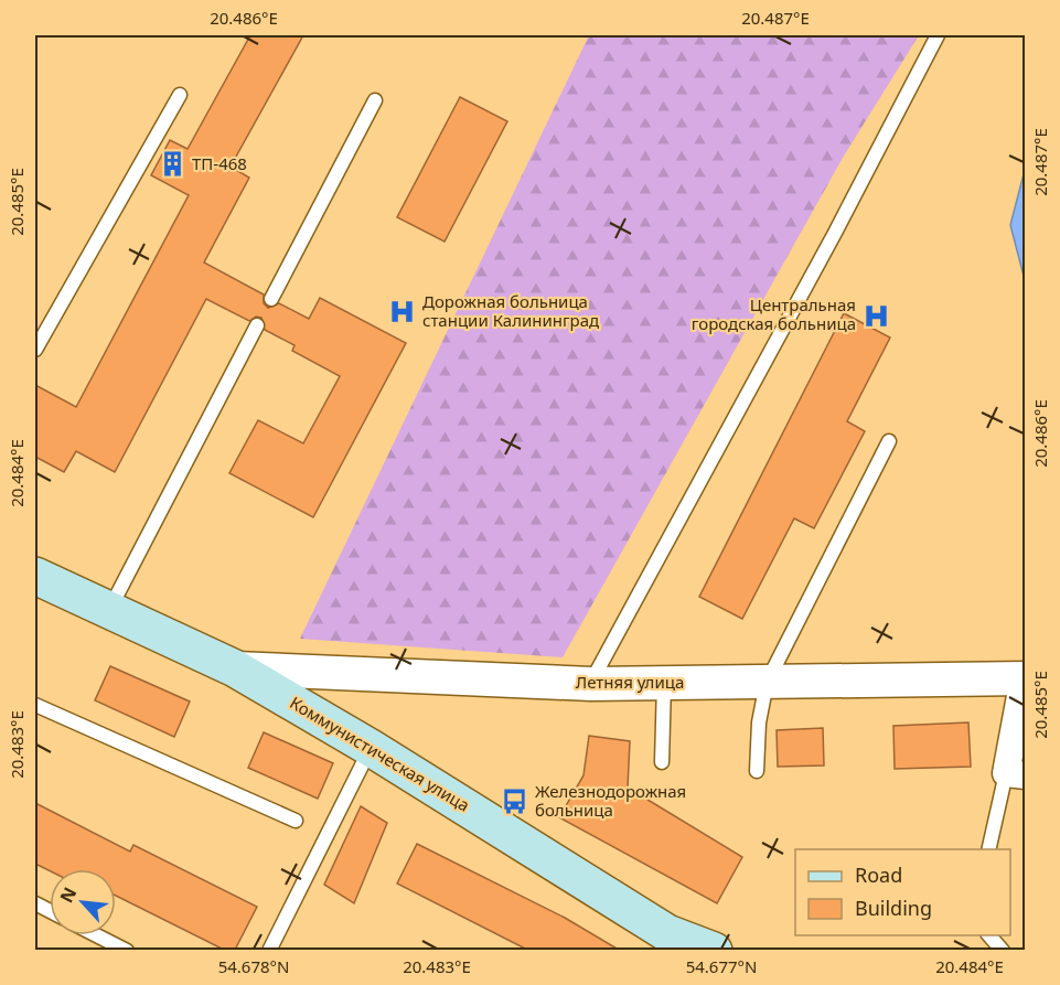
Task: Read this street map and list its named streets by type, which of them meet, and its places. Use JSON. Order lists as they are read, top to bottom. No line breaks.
{"streets":{"main road":["Коммунистическая улица"],"street":["Летняя улица"]},"crossings":[["Летняя улица","Коммунистическая улица"]],"places":{"building":["ТП-468"],"hospital":["Дорожная больница станции Калининград","Центральная городская больница"],"bus stop":["Железнодорожная больница"]},"legend":["Road","Building"],"north":"top left","coordinates":["20.486°E","20.487°E","20.485°E","20.484°E","20.483°E","54.678°N","54.677°N"]}
